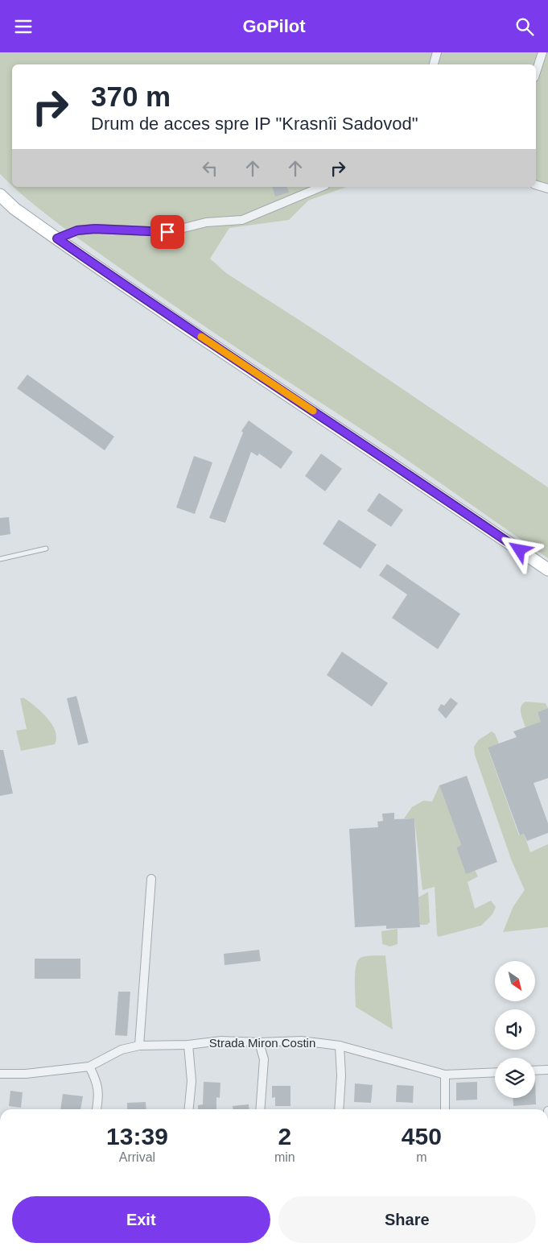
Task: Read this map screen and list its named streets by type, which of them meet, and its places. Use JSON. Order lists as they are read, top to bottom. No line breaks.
{"streets":{"street":["Strada Miron Costin"]},"north":"bottom right","page":{"header":"GoPilot","turn":["370 m","Drum de acces spre IP \"Krasnîi Sadovod\""],"eta":["13:39","Arrival","2","min","450","m"],"buttons":["Exit","Share"]}}
